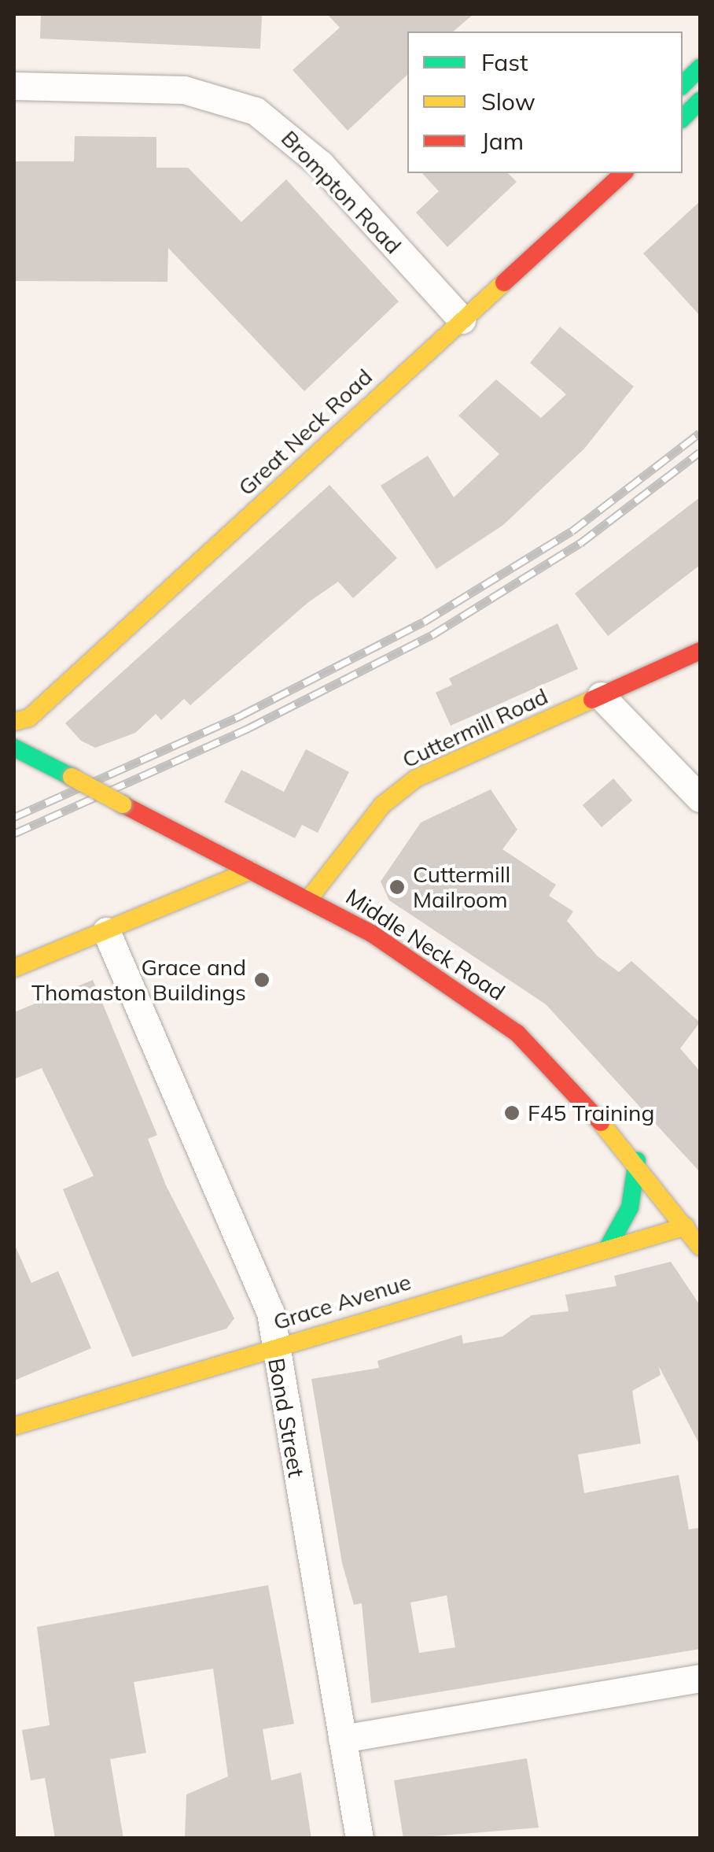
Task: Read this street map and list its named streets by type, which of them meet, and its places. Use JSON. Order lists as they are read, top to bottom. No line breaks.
{"streets":{"main road":["Great Neck Road","Cuttermill Road","Middle Neck Road","Grace Avenue"],"street":["Brompton Road","Bond Street"]},"crossings":[["Brompton Road","Great Neck Road"],["Cuttermill Road","Middle Neck Road"],["Middle Neck Road","Grace Avenue"],["Grace Avenue","Bond Street"]],"places":["Cuttermill Mailroom","Grace and Thomaston Buildings","F45 Training"],"legend":["Fast","Slow","Jam"]}
